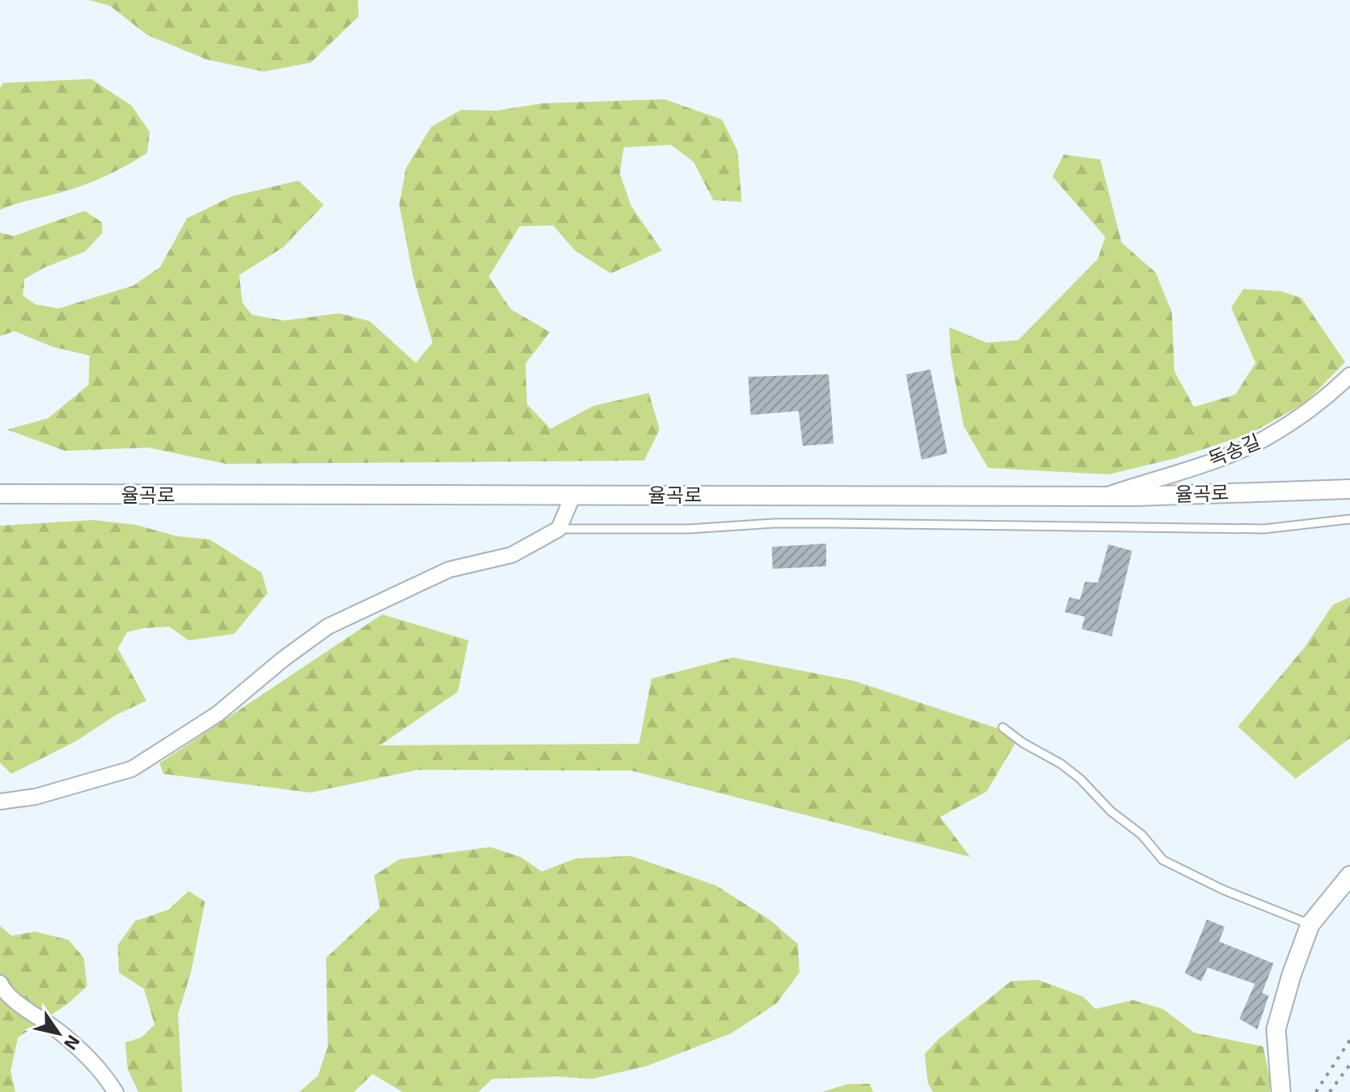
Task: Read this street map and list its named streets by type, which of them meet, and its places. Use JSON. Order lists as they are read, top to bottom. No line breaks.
{"streets":{"street":["독송길","율곡로"]},"crossings":[["독송길","율곡로"]],"north":"bottom right"}
